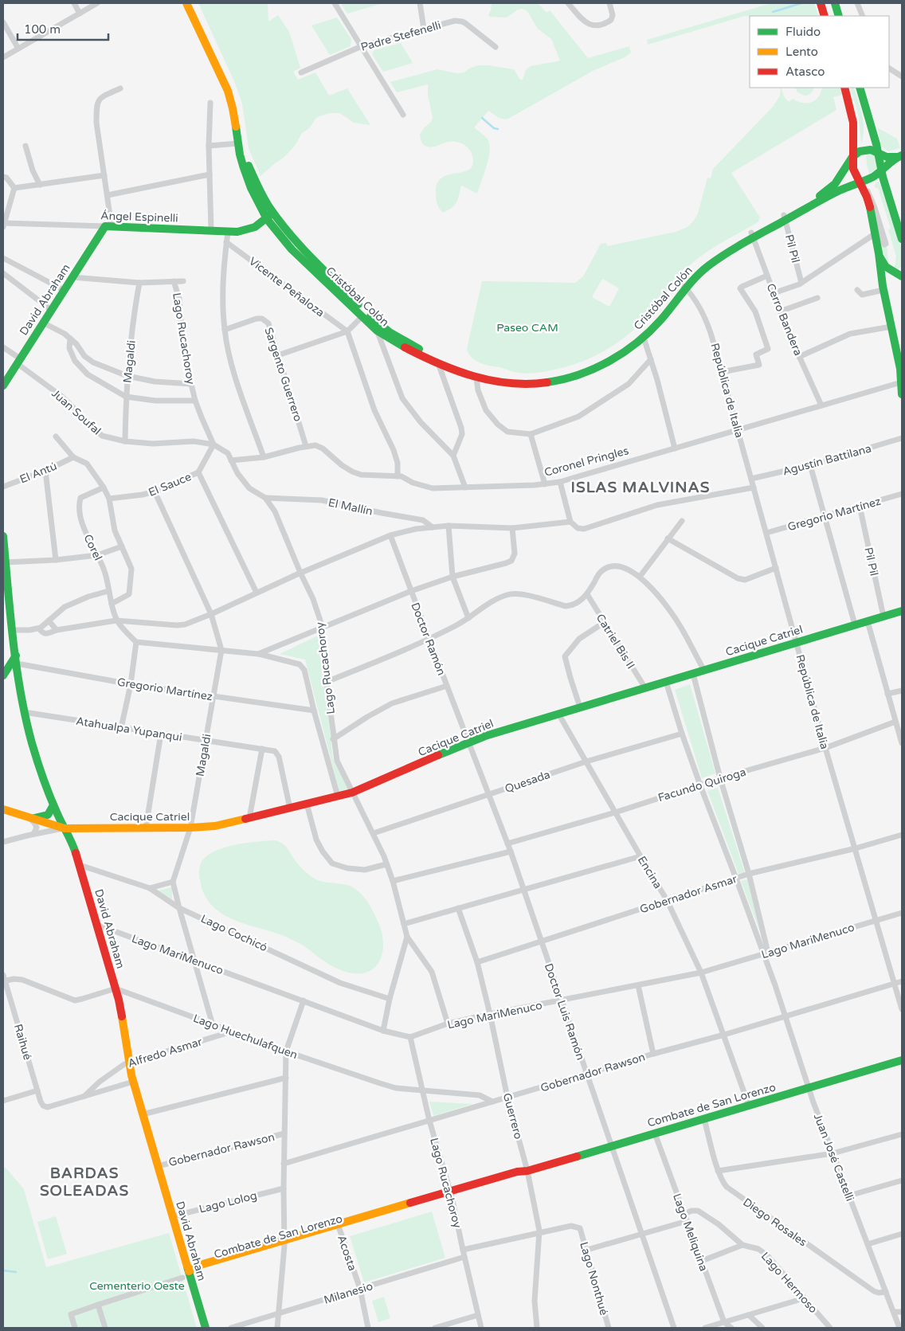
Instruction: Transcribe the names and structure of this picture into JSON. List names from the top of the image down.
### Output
{
  "streets": {
    "main road": [
      "Ángel Espinelli",
      "Cristóbal Colón",
      "David Abraham",
      "Cacique Catriel",
      "Combate de San Lorenzo"
    ],
    "street": [
      "Padre Stefenelli",
      "Pil Pil",
      "Vicente Peñaloza",
      "Cerro Bandera",
      "Lago Rucachoroy",
      "Magaldi",
      "Sargento Guerrero",
      "República de Italia",
      "Juan Soufal",
      "Agustín Battilana",
      "Coronel Pringles",
      "El Antú",
      "El Sauce",
      "El Mallín",
      "Gregorio Martínez",
      "Corel",
      "Doctor Ramón",
      "Catriel Bis II",
      "Atahualpa Yupanqui",
      "Quesada",
      "Facundo Quiroga",
      "Encina",
      "Gobernador Asmar",
      "Lago Cochicó",
      "Lago MariMenuco",
      "Doctor Luis Ramón",
      "Lago Huechulafquen",
      "Raihué",
      "Alfredo Asmar",
      "Gobernador Rawson",
      "Guerrero",
      "Juan José Castelli",
      "Lago Lolog",
      "Diego Rosales",
      "Lago Meliquina",
      "Acosta",
      "Lago Nonthué",
      "Lago Hermoso",
      "Milanesio"
    ]
  },
  "crossings": [
    ["Ángel Espinelli", "Cristóbal Colón"],
    ["Ángel Espinelli", "David Abraham"],
    ["Pil Pil", "Cristóbal Colón"],
    ["Pil Pil", "Gregorio Martínez"],
    ["Pil Pil", "Cacique Catriel"],
    ["Cristóbal Colón", "Cerro Bandera"],
    ["Cristóbal Colón", "República de Italia"],
    ["David Abraham", "Juan Soufal"],
    ["David Abraham", "Gregorio Martínez"],
    ["David Abraham", "Cacique Catriel"],
    ["David Abraham", "Atahualpa Yupanqui"],
    ["David Abraham", "Lago Cochicó"],
    ["David Abraham", "Lago MariMenuco"],
    ["David Abraham", "Lago Huechulafquen"],
    ["David Abraham", "Alfredo Asmar"],
    ["David Abraham", "Gobernador Rawson"],
    ["David Abraham", "Combate de San Lorenzo"],
    ["David Abraham", "Lago Lolog"],
    ["Cerro Bandera", "Coronel Pringles"],
    ["Lago Rucachoroy", "Juan Soufal"],
    ["Lago Rucachoroy", "Coronel Pringles"],
    ["Lago Rucachoroy", "El Sauce"],
    ["Lago Rucachoroy", "El Mallín"],
    ["Lago Rucachoroy", "Cacique Catriel"],
    ["Lago Rucachoroy", "Quesada"],
    ["Lago Rucachoroy", "Lago MariMenuco"],
    ["Lago Rucachoroy", "Lago Huechulafquen"],
    ["Lago Rucachoroy", "Gobernador Rawson"],
    ["Lago Rucachoroy", "Combate de San Lorenzo"],
    ["Lago Rucachoroy", "Milanesio"],
    ["Magaldi", "Juan Soufal"],
    ["Magaldi", "El Sauce"],
    ["Magaldi", "Gregorio Martínez"],
    ["Magaldi", "Cacique Catriel"],
    ["Magaldi", "Atahualpa Yupanqui"],
    ["Sargento Guerrero", "Coronel Pringles"],
    ["República de Italia", "Agustín Battilana"],
    ["República de Italia", "Coronel Pringles"],
    ["República de Italia", "Gregorio Martínez"],
    ["República de Italia", "Cacique Catriel"],
    ["República de Italia", "Facundo Quiroga"],
    ["República de Italia", "Gobernador Asmar"],
    ["República de Italia", "Lago MariMenuco"],
    ["República de Italia", "Gobernador Rawson"],
    ["Juan Soufal", "El Sauce"],
    ["Doctor Ramón", "Cacique Catriel"],
    ["Doctor Ramón", "Doctor Luis Ramón"],
    ["Cacique Catriel", "Catriel Bis II"],
    ["Cacique Catriel", "Atahualpa Yupanqui"],
    ["Cacique Catriel", "Encina"],
    ["Cacique Catriel", "Doctor Luis Ramón"],
    ["Cacique Catriel", "Juan José Castelli"],
    ["Quesada", "Encina"],
    ["Quesada", "Doctor Luis Ramón"],
    ["Quesada", "Juan José Castelli"],
    ["Facundo Quiroga", "Encina"],
    ["Facundo Quiroga", "Doctor Luis Ramón"],
    ["Facundo Quiroga", "Juan José Castelli"],
    ["Encina", "Gobernador Asmar"],
    ["Encina", "Lago MariMenuco"],
    ["Encina", "Gobernador Rawson"],
    ["Encina", "Combate de San Lorenzo"],
    ["Gobernador Asmar", "Doctor Luis Ramón"],
    ["Gobernador Asmar", "Guerrero"],
    ["Gobernador Asmar", "Juan José Castelli"],
    ["Lago MariMenuco", "Doctor Luis Ramón"],
    ["Lago MariMenuco", "Guerrero"],
    ["Lago MariMenuco", "Juan José Castelli"],
    ["Doctor Luis Ramón", "Gobernador Rawson"],
    ["Doctor Luis Ramón", "Combate de San Lorenzo"],
    ["Lago Huechulafquen", "Alfredo Asmar"],
    ["Lago Huechulafquen", "Gobernador Rawson"],
    ["Raihué", "Alfredo Asmar"],
    ["Gobernador Rawson", "Guerrero"],
    ["Gobernador Rawson", "Juan José Castelli"],
    ["Combate de San Lorenzo", "Guerrero"],
    ["Combate de San Lorenzo", "Juan José Castelli"],
    ["Combate de San Lorenzo", "Diego Rosales"],
    ["Combate de San Lorenzo", "Lago Meliquina"],
    ["Combate de San Lorenzo", "Acosta"],
    ["Guerrero", "Lago Nonthué"],
    ["Juan José Castelli", "Diego Rosales"],
    ["Lago Meliquina", "Lago Hermoso"],
    ["Acosta", "Milanesio"]
  ],
  "districts": ["ISLAS MALVINAS", "BARDAS SOLEADAS"],
  "parks": ["Paseo CAM", "Cementerio Oeste"],
  "legend": ["Fluido", "Lento", "Atasco"],
  "scale_bar": "100 m"
}
